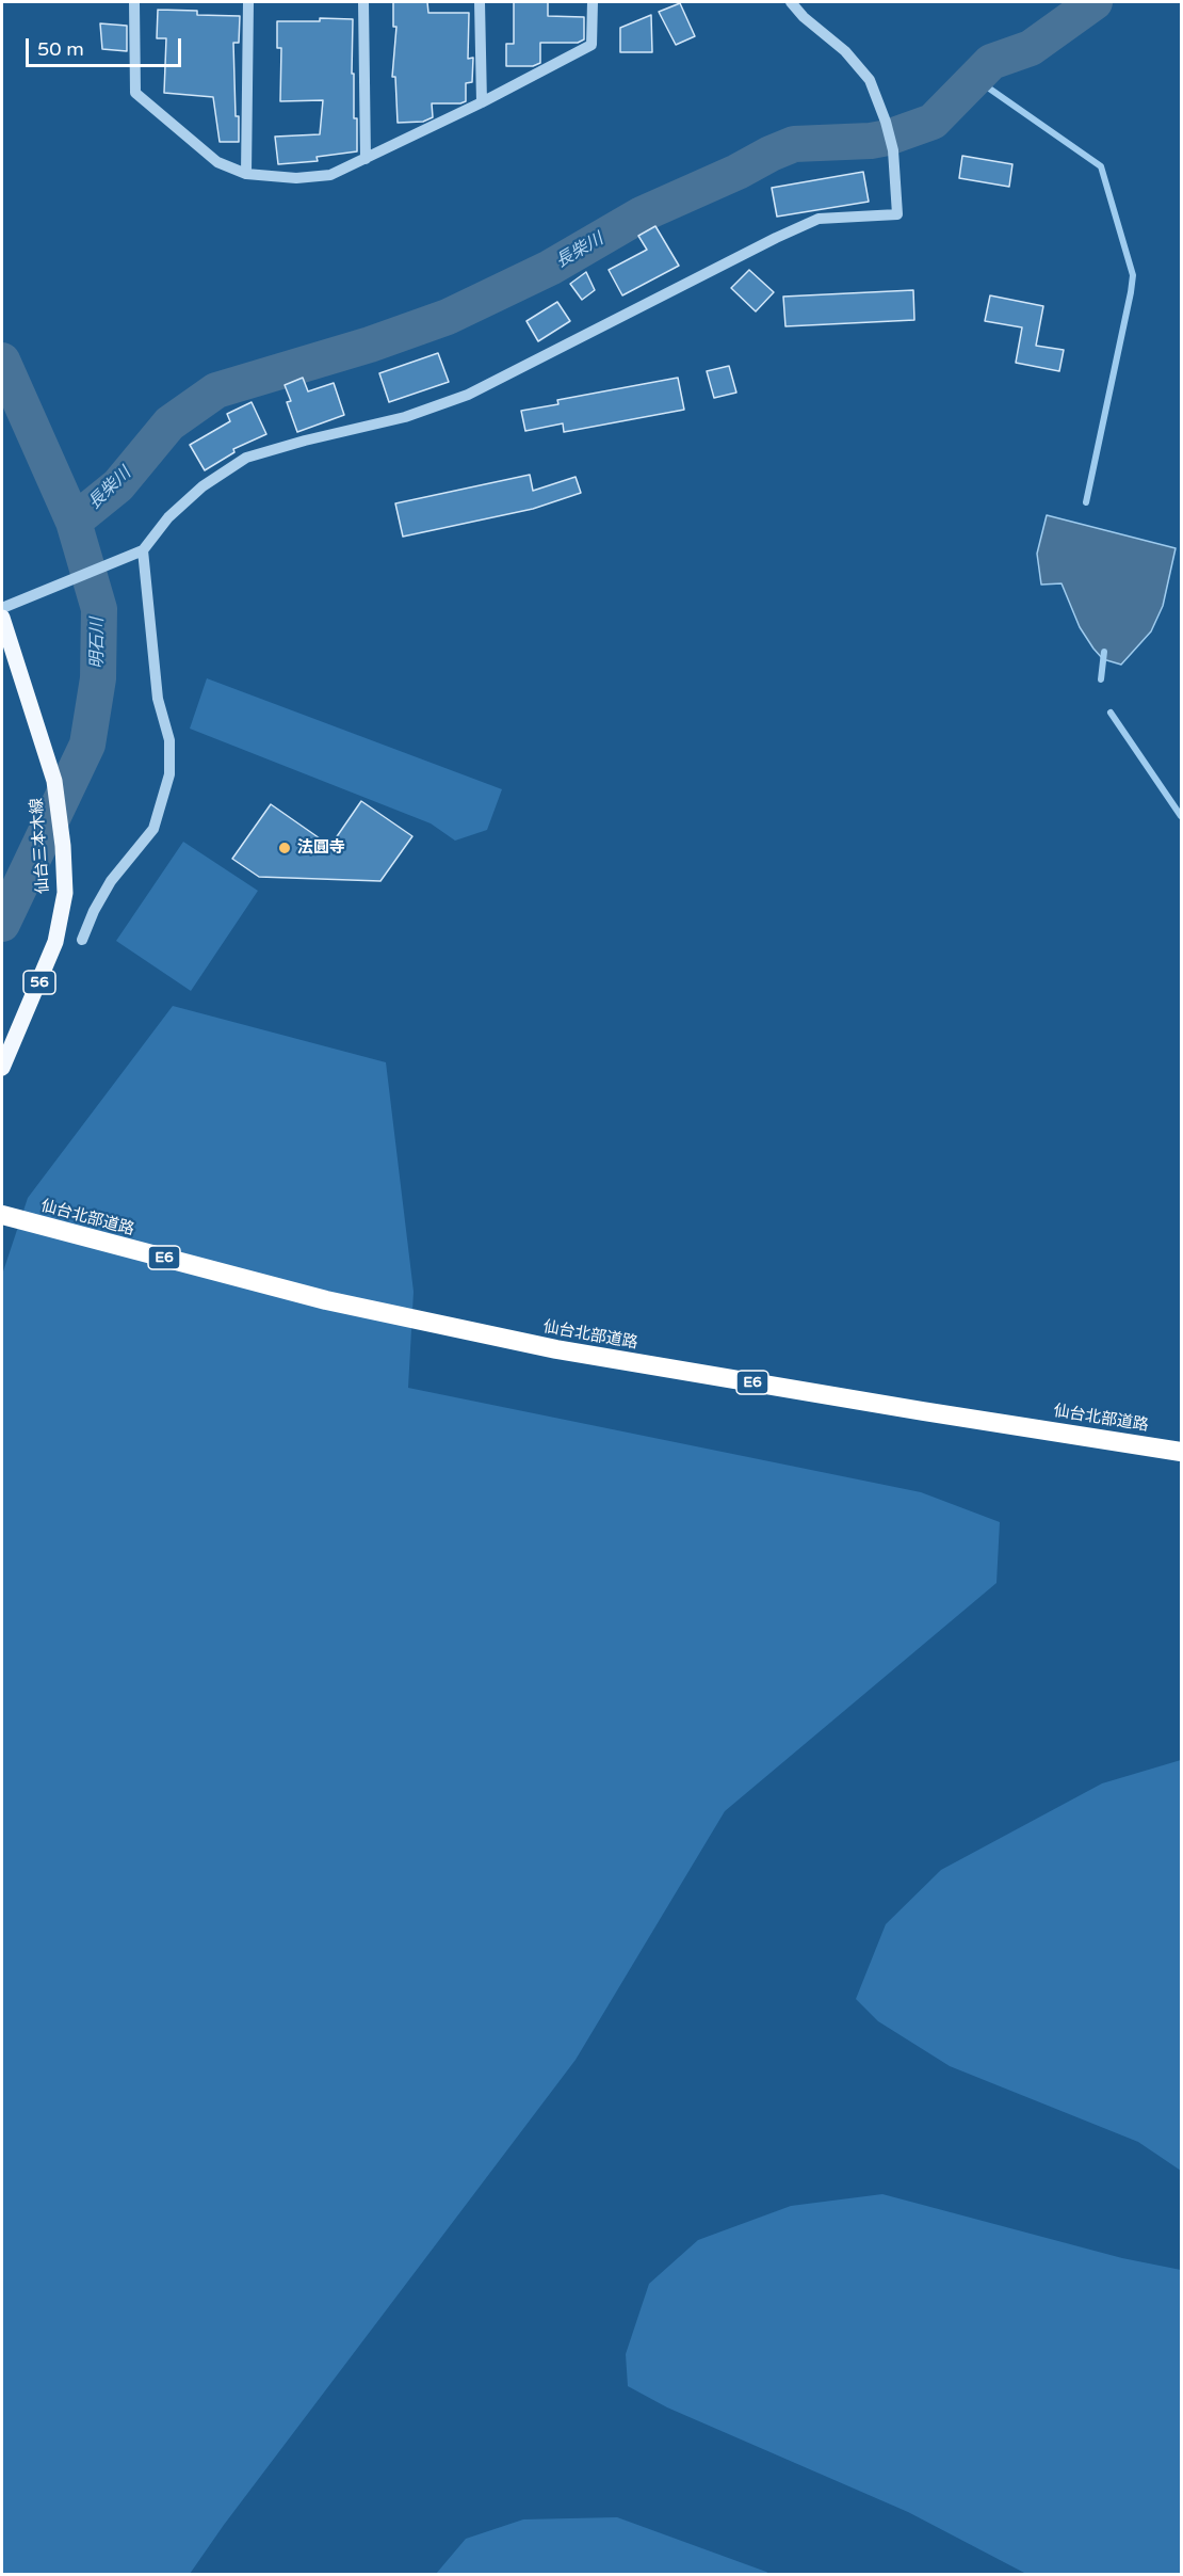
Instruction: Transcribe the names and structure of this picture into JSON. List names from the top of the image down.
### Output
{
  "streets": {
    "highway": ["仙台北部道路", "E6"],
    "main road": ["仙台三本木線", "56"]
  },
  "water": ["長柴川", "明石川"],
  "places": ["法圓寺"],
  "scale_bar": "50 m"
}
